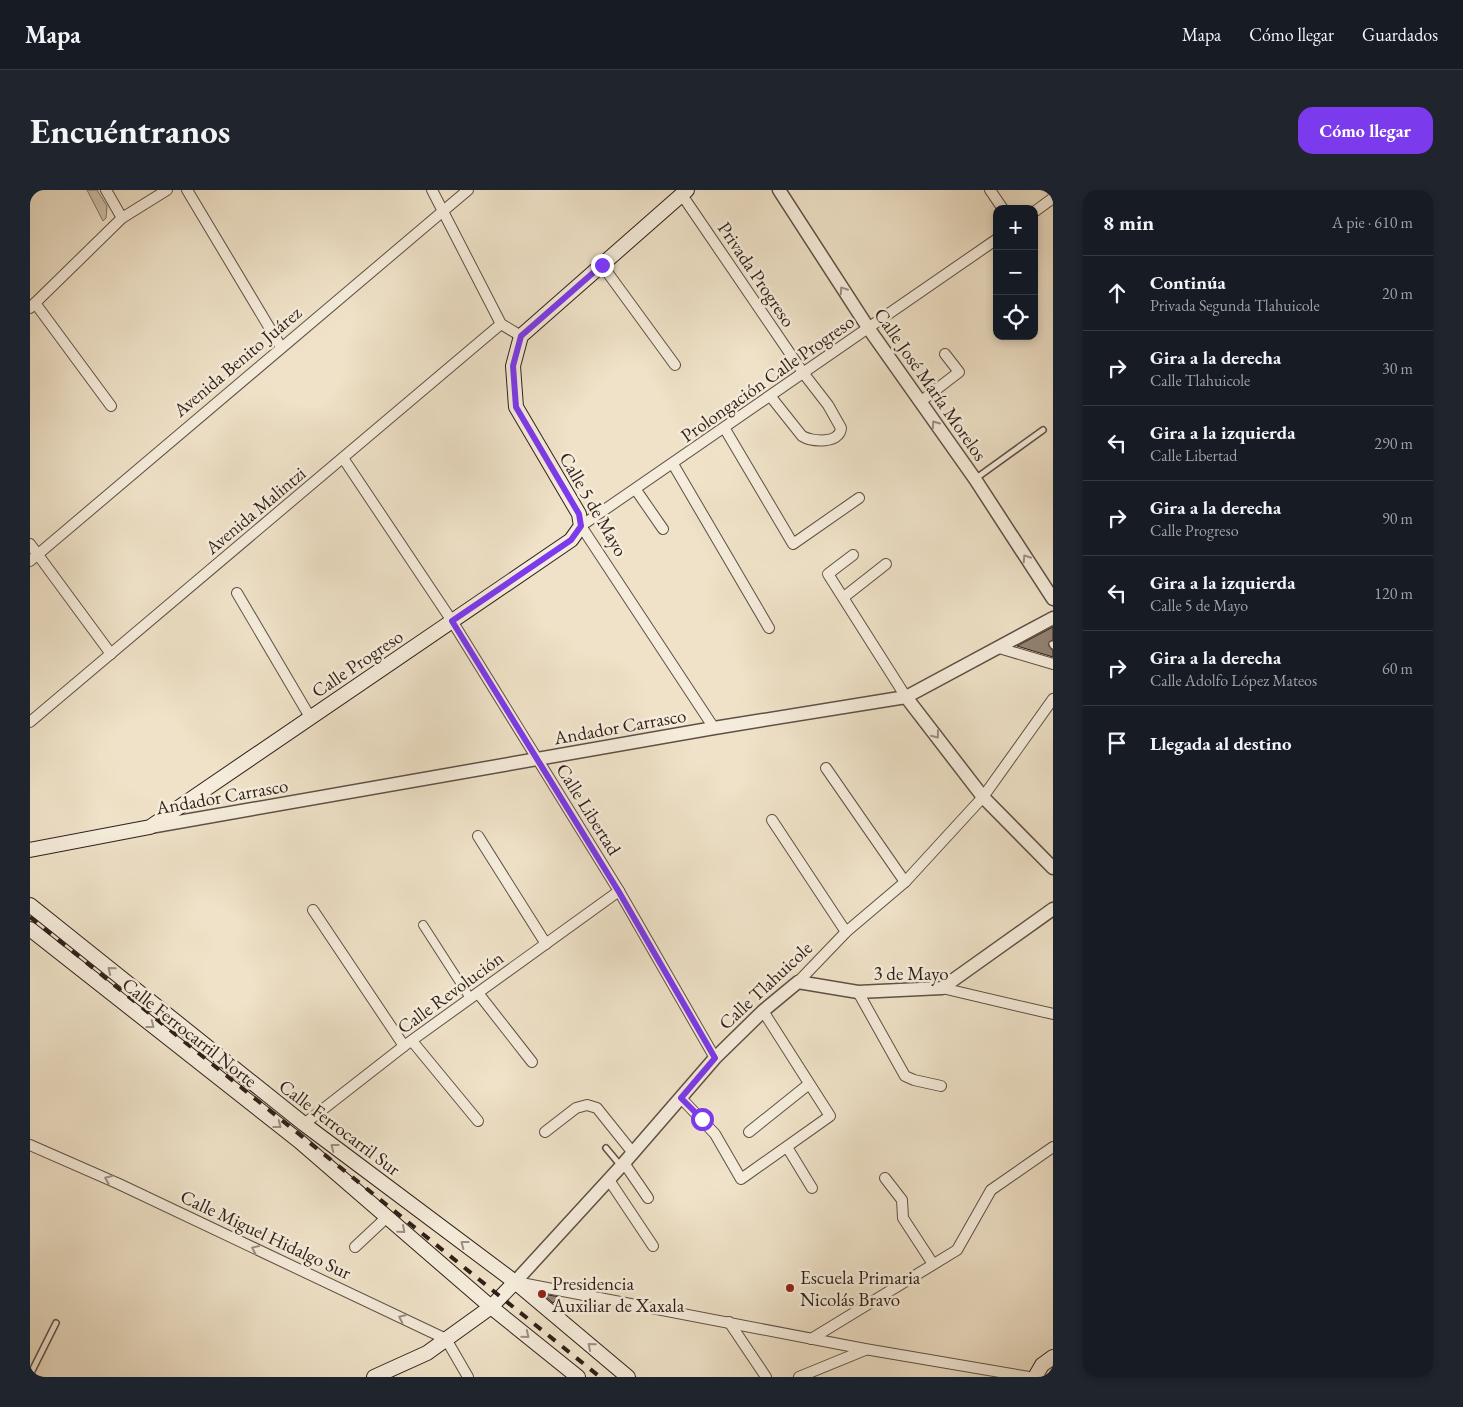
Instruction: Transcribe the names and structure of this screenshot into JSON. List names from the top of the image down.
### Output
{
  "streets": {
    "main road": [
      "Calle 5 de Mayo",
      "Calle Progreso",
      "Andador Carrasco",
      "Calle Tlahuicole",
      "Calle Ferrocarril Norte",
      "Calle Ferrocarril Sur"
    ],
    "street": [
      "Privada Progreso",
      "Avenida Benito Juárez",
      "Prolongación Calle Progreso",
      "Calle José María Morelos",
      "Avenida Malintzi",
      "Calle Libertad",
      "3 de Mayo",
      "Calle Revolución",
      "Calle Miguel Hidalgo Sur"
    ]
  },
  "crossings": [
    ["Privada Progreso", "Prolongación Calle Progreso"],
    ["Prolongación Calle Progreso", "Calle José María Morelos"],
    ["Prolongación Calle Progreso", "Calle 5 de Mayo"],
    ["Prolongación Calle Progreso", "Calle Progreso"],
    ["Calle 5 de Mayo", "Calle Progreso"],
    ["Calle 5 de Mayo", "Andador Carrasco"],
    ["Avenida Malintzi", "Calle Libertad"],
    ["Calle Progreso", "Andador Carrasco"],
    ["Calle Progreso", "Calle Libertad"],
    ["Andador Carrasco", "Calle Libertad"],
    ["Calle Libertad", "Calle Tlahuicole"],
    ["Calle Libertad", "Calle Revolución"],
    ["3 de Mayo", "Calle Tlahuicole"],
    ["Calle Tlahuicole", "Calle Ferrocarril Norte"],
    ["Calle Tlahuicole", "Calle Ferrocarril Sur"],
    ["Calle Tlahuicole", "Calle Miguel Hidalgo Sur"],
    ["Calle Revolución", "Calle Ferrocarril Sur"]
  ],
  "one_way": [
    "Calle José María Morelos",
    "Calle Ferrocarril Norte",
    "Calle Ferrocarril Sur",
    "Calle Miguel Hidalgo Sur"
  ],
  "places": ["Escuela Primaria Nicolás Bravo", "Presidencia Auxiliar de Xaxala"],
  "page": {
    "header": "Mapa",
    "nav": ["Mapa", "Cómo llegar", "Guardados"],
    "buttons": "Cómo llegar",
    "title": "Encuéntranos",
    "heading": ["8 min", "A pie · 610 m"],
    "map_buttons": ["+", "−"],
    "list": [
      ["Continúa", "Privada Segunda Tlahuicole", "20 m"],
      ["Gira a la derecha", "Calle Tlahuicole", "30 m"],
      ["Gira a la izquierda", "Calle Libertad", "290 m"],
      ["Gira a la derecha", "Calle Progreso", "90 m"],
      ["Gira a la izquierda", "Calle 5 de Mayo", "120 m"],
      ["Gira a la derecha", "Calle Adolfo López Mateos", "60 m"],
      "Llegada al destino"
    ]
  }
}
